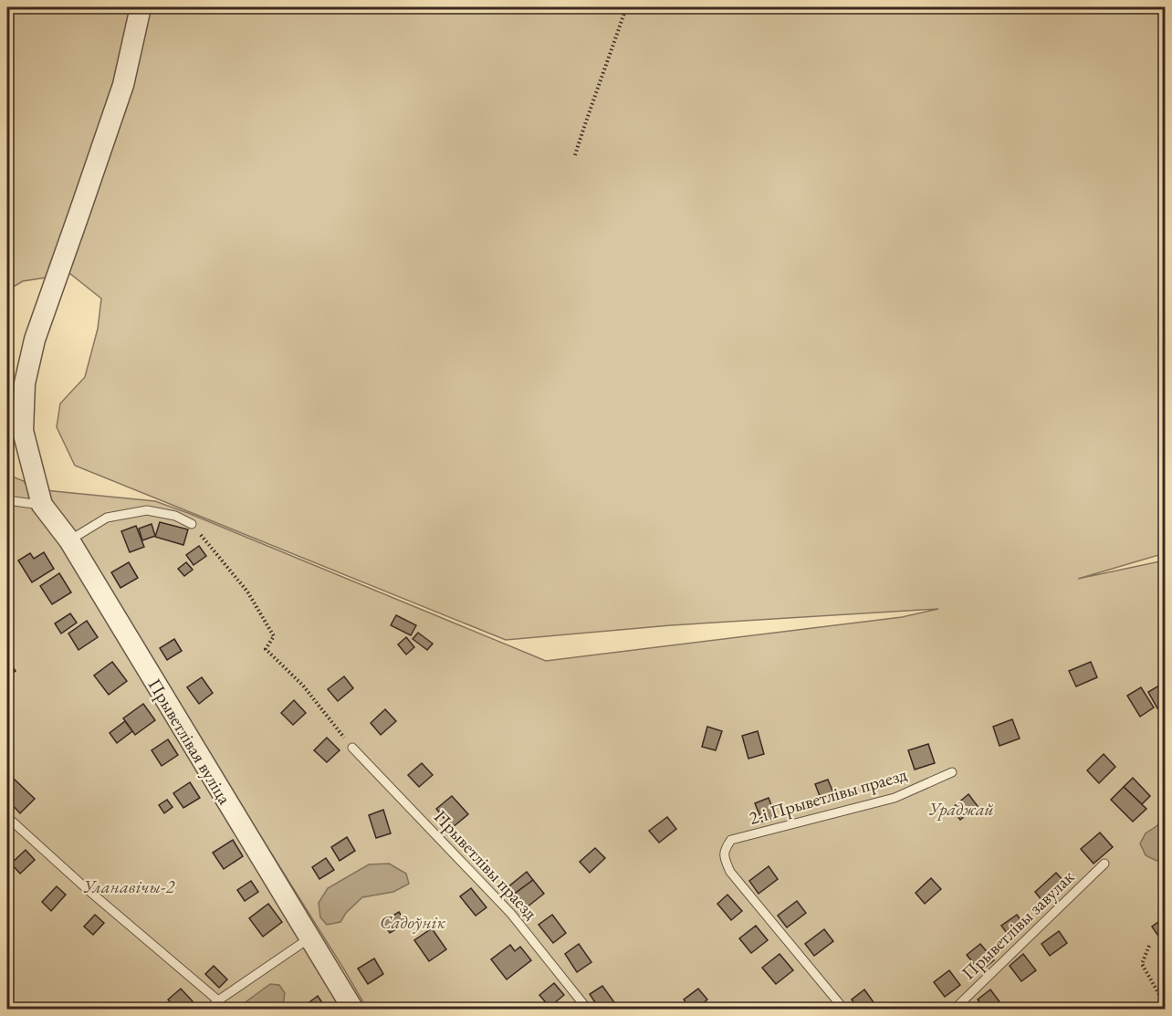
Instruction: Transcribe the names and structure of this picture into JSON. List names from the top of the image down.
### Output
{
  "streets": {
    "street": ["Прыветлівая вуліца"],
    "lane": ["2-і Прыветлівы праезд", "Прыветлівы праезд", "Прыветлівы завулак"]
  },
  "parks": ["Ураджай", "Уланавічы-2", "Садоўнік"]
}
